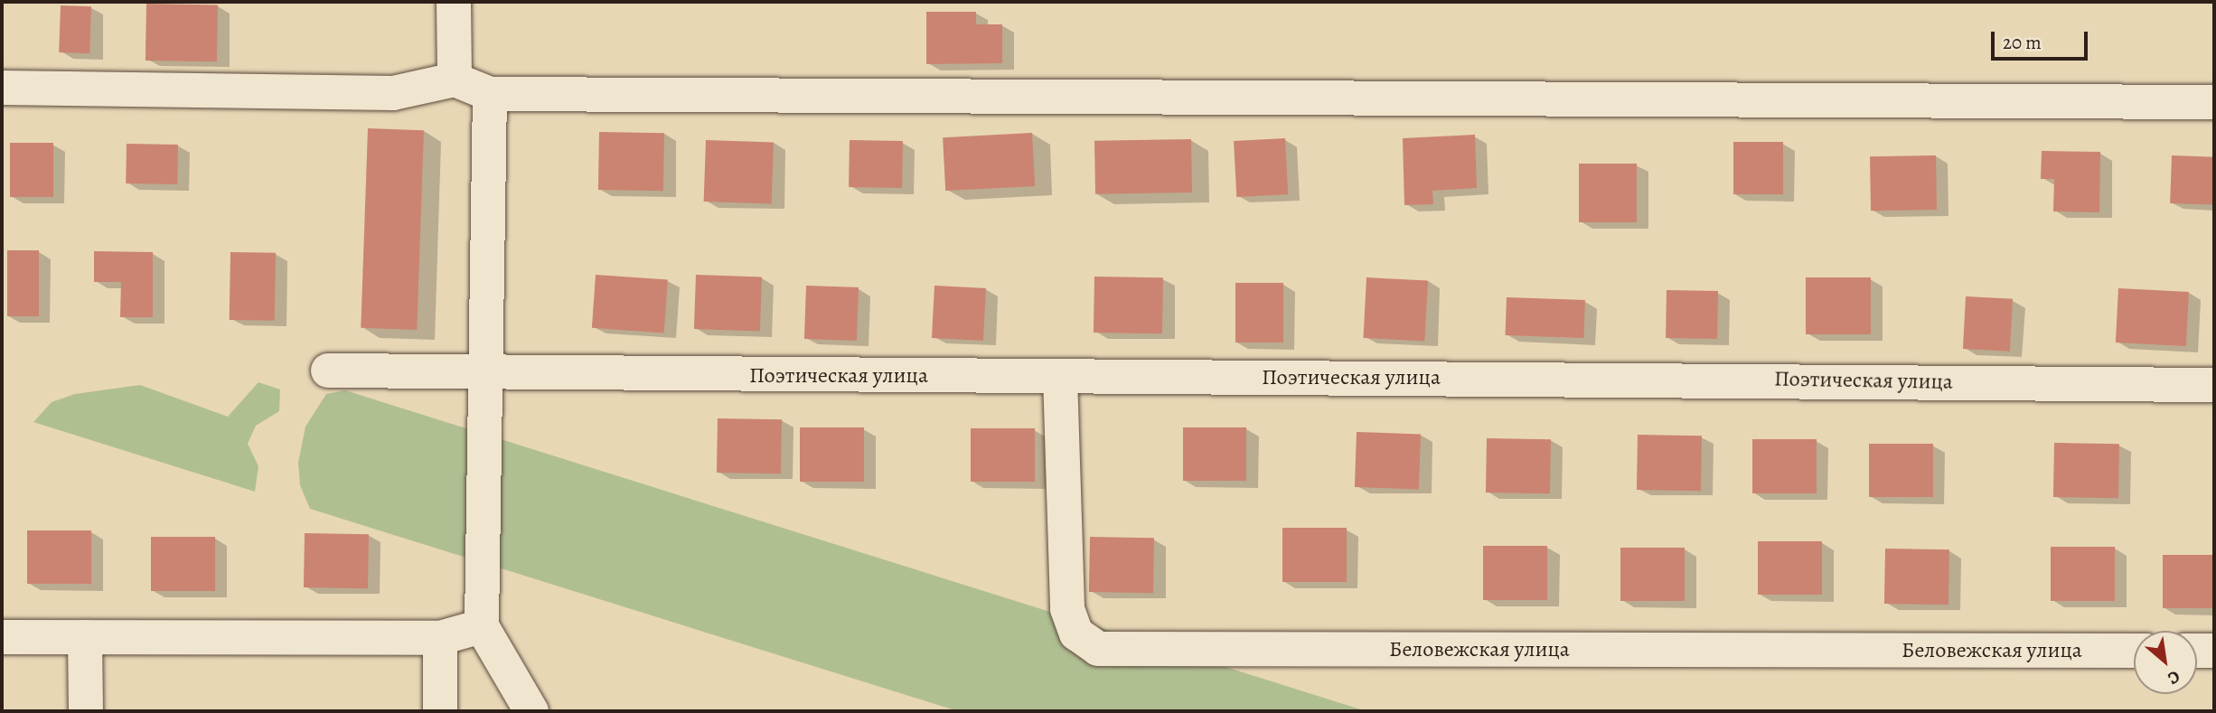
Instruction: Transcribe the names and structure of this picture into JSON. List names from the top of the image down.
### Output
{
  "streets": {
    "street": ["Поэтическая улица", "Беловежская улица"]
  },
  "crossings": [
    ["Поэтическая улица", "Беловежская улица"]
  ],
  "scale_bar": "20 m",
  "north": "bottom right"
}
